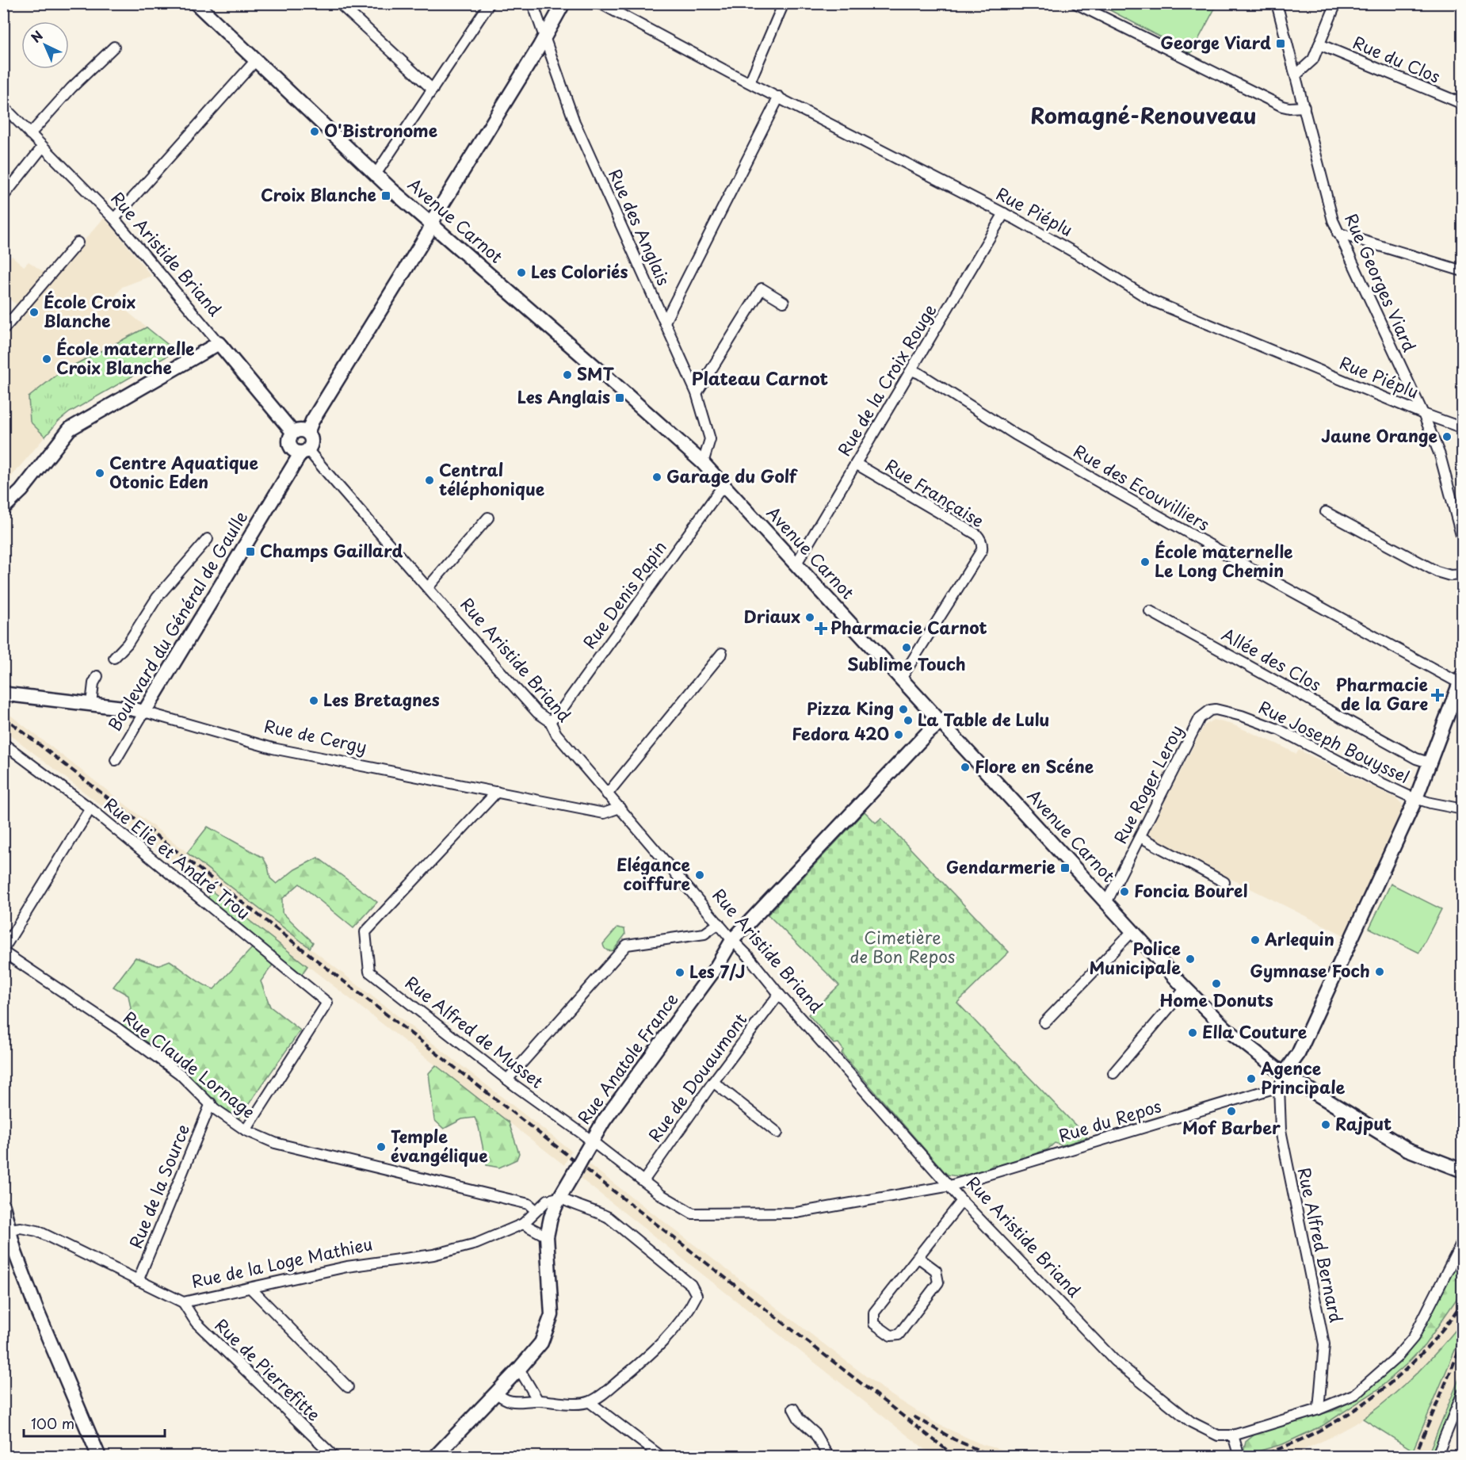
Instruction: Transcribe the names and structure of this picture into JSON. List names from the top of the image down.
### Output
{
  "streets": {
    "street": [
      "Rue du Clos",
      "Rue Piéplu",
      "Avenue Carnot",
      "Rue des Anglais",
      "Rue Aristide Briand",
      "Rue Georges Viard",
      "Rue de la Croix Rouge",
      "Rue des Ecouvilliers",
      "Rue Française",
      "Rue Denis Papin",
      "Boulevard du Général de Gaulle",
      "Allée des Clos",
      "Rue de Cergy",
      "Rue Joseph Bouyssel",
      "Rue Roger Leroy",
      "Rue Elie et André Trou",
      "Rue Alfred de Musset",
      "Rue Anatole France",
      "Rue Claude Lornage",
      "Rue de Douaumont",
      "Rue du Repos",
      "Rue de la Source",
      "Rue Alfred Bernard",
      "Rue de la Loge Mathieu",
      "Rue de Pierrefitte"
    ]
  },
  "crossings": [
    ["Rue Piéplu", "Rue Georges Viard"],
    ["Rue Piéplu", "Rue de la Croix Rouge"],
    ["Avenue Carnot", "Rue des Anglais"],
    ["Avenue Carnot", "Rue de la Croix Rouge"],
    ["Avenue Carnot", "Rue Française"],
    ["Avenue Carnot", "Rue Denis Papin"],
    ["Avenue Carnot", "Rue Roger Leroy"],
    ["Avenue Carnot", "Rue Anatole France"],
    ["Rue Aristide Briand", "Rue Denis Papin"],
    ["Rue Aristide Briand", "Boulevard du Général de Gaulle"],
    ["Rue Aristide Briand", "Rue de Cergy"],
    ["Rue Aristide Briand", "Rue Anatole France"],
    ["Rue Aristide Briand", "Rue de Douaumont"],
    ["Rue Aristide Briand", "Rue du Repos"],
    ["Rue de la Croix Rouge", "Rue des Ecouvilliers"],
    ["Rue de la Croix Rouge", "Rue Française"],
    ["Boulevard du Général de Gaulle", "Rue de Cergy"],
    ["Rue de Cergy", "Rue Alfred de Musset"],
    ["Rue Joseph Bouyssel", "Rue Roger Leroy"],
    ["Rue Elie et André Trou", "Rue Claude Lornage"],
    ["Rue Alfred de Musset", "Rue Anatole France"],
    ["Rue Anatole France", "Rue de la Loge Mathieu"],
    ["Rue Claude Lornage", "Rue de la Source"],
    ["Rue Claude Lornage", "Rue de la Loge Mathieu"],
    ["Rue du Repos", "Rue Alfred Bernard"],
    ["Rue de la Source", "Rue de la Loge Mathieu"],
    ["Rue de la Loge Mathieu", "Rue de Pierrefitte"]
  ],
  "districts": ["Romagné-Renouveau", "Plateau Carnot"],
  "parks": ["Cimetière de Bon Repos"],
  "places": {
    "transit": [
      "George Viard",
      "Croix Blanche",
      "Les Anglais",
      "Champs Gaillard",
      "Gendarmerie"
    ],
    "other": [
      "O'Bistronome",
      "Les Coloriés",
      "École Croix Blanche",
      "École maternelle Croix Blanche",
      "SMT",
      "Jaune Orange",
      "Centre Aquatique Otonic Eden",
      "Garage du Golf",
      "Central téléphonique",
      "École maternelle Le Long Chemin",
      "Driaux",
      "Sublime Touch",
      "Les Bretagnes",
      "Pizza King",
      "La Table de Lulu",
      "Fedora 420",
      "Flore en Scéne",
      "Elégance coiffure",
      "Foncia Bourel",
      "Arlequin",
      "Police Municipale",
      "Gymnase Foch",
      "Les 7/J",
      "Home Donuts",
      "Ella Couture",
      "Agence Principale",
      "Mof Barber",
      "Rajput",
      "Temple évangélique"
    ],
    "health": ["Pharmacie Carnot", "Pharmacie de la Gare"]
  },
  "scale_bar": "100 m",
  "north": "top left"
}
